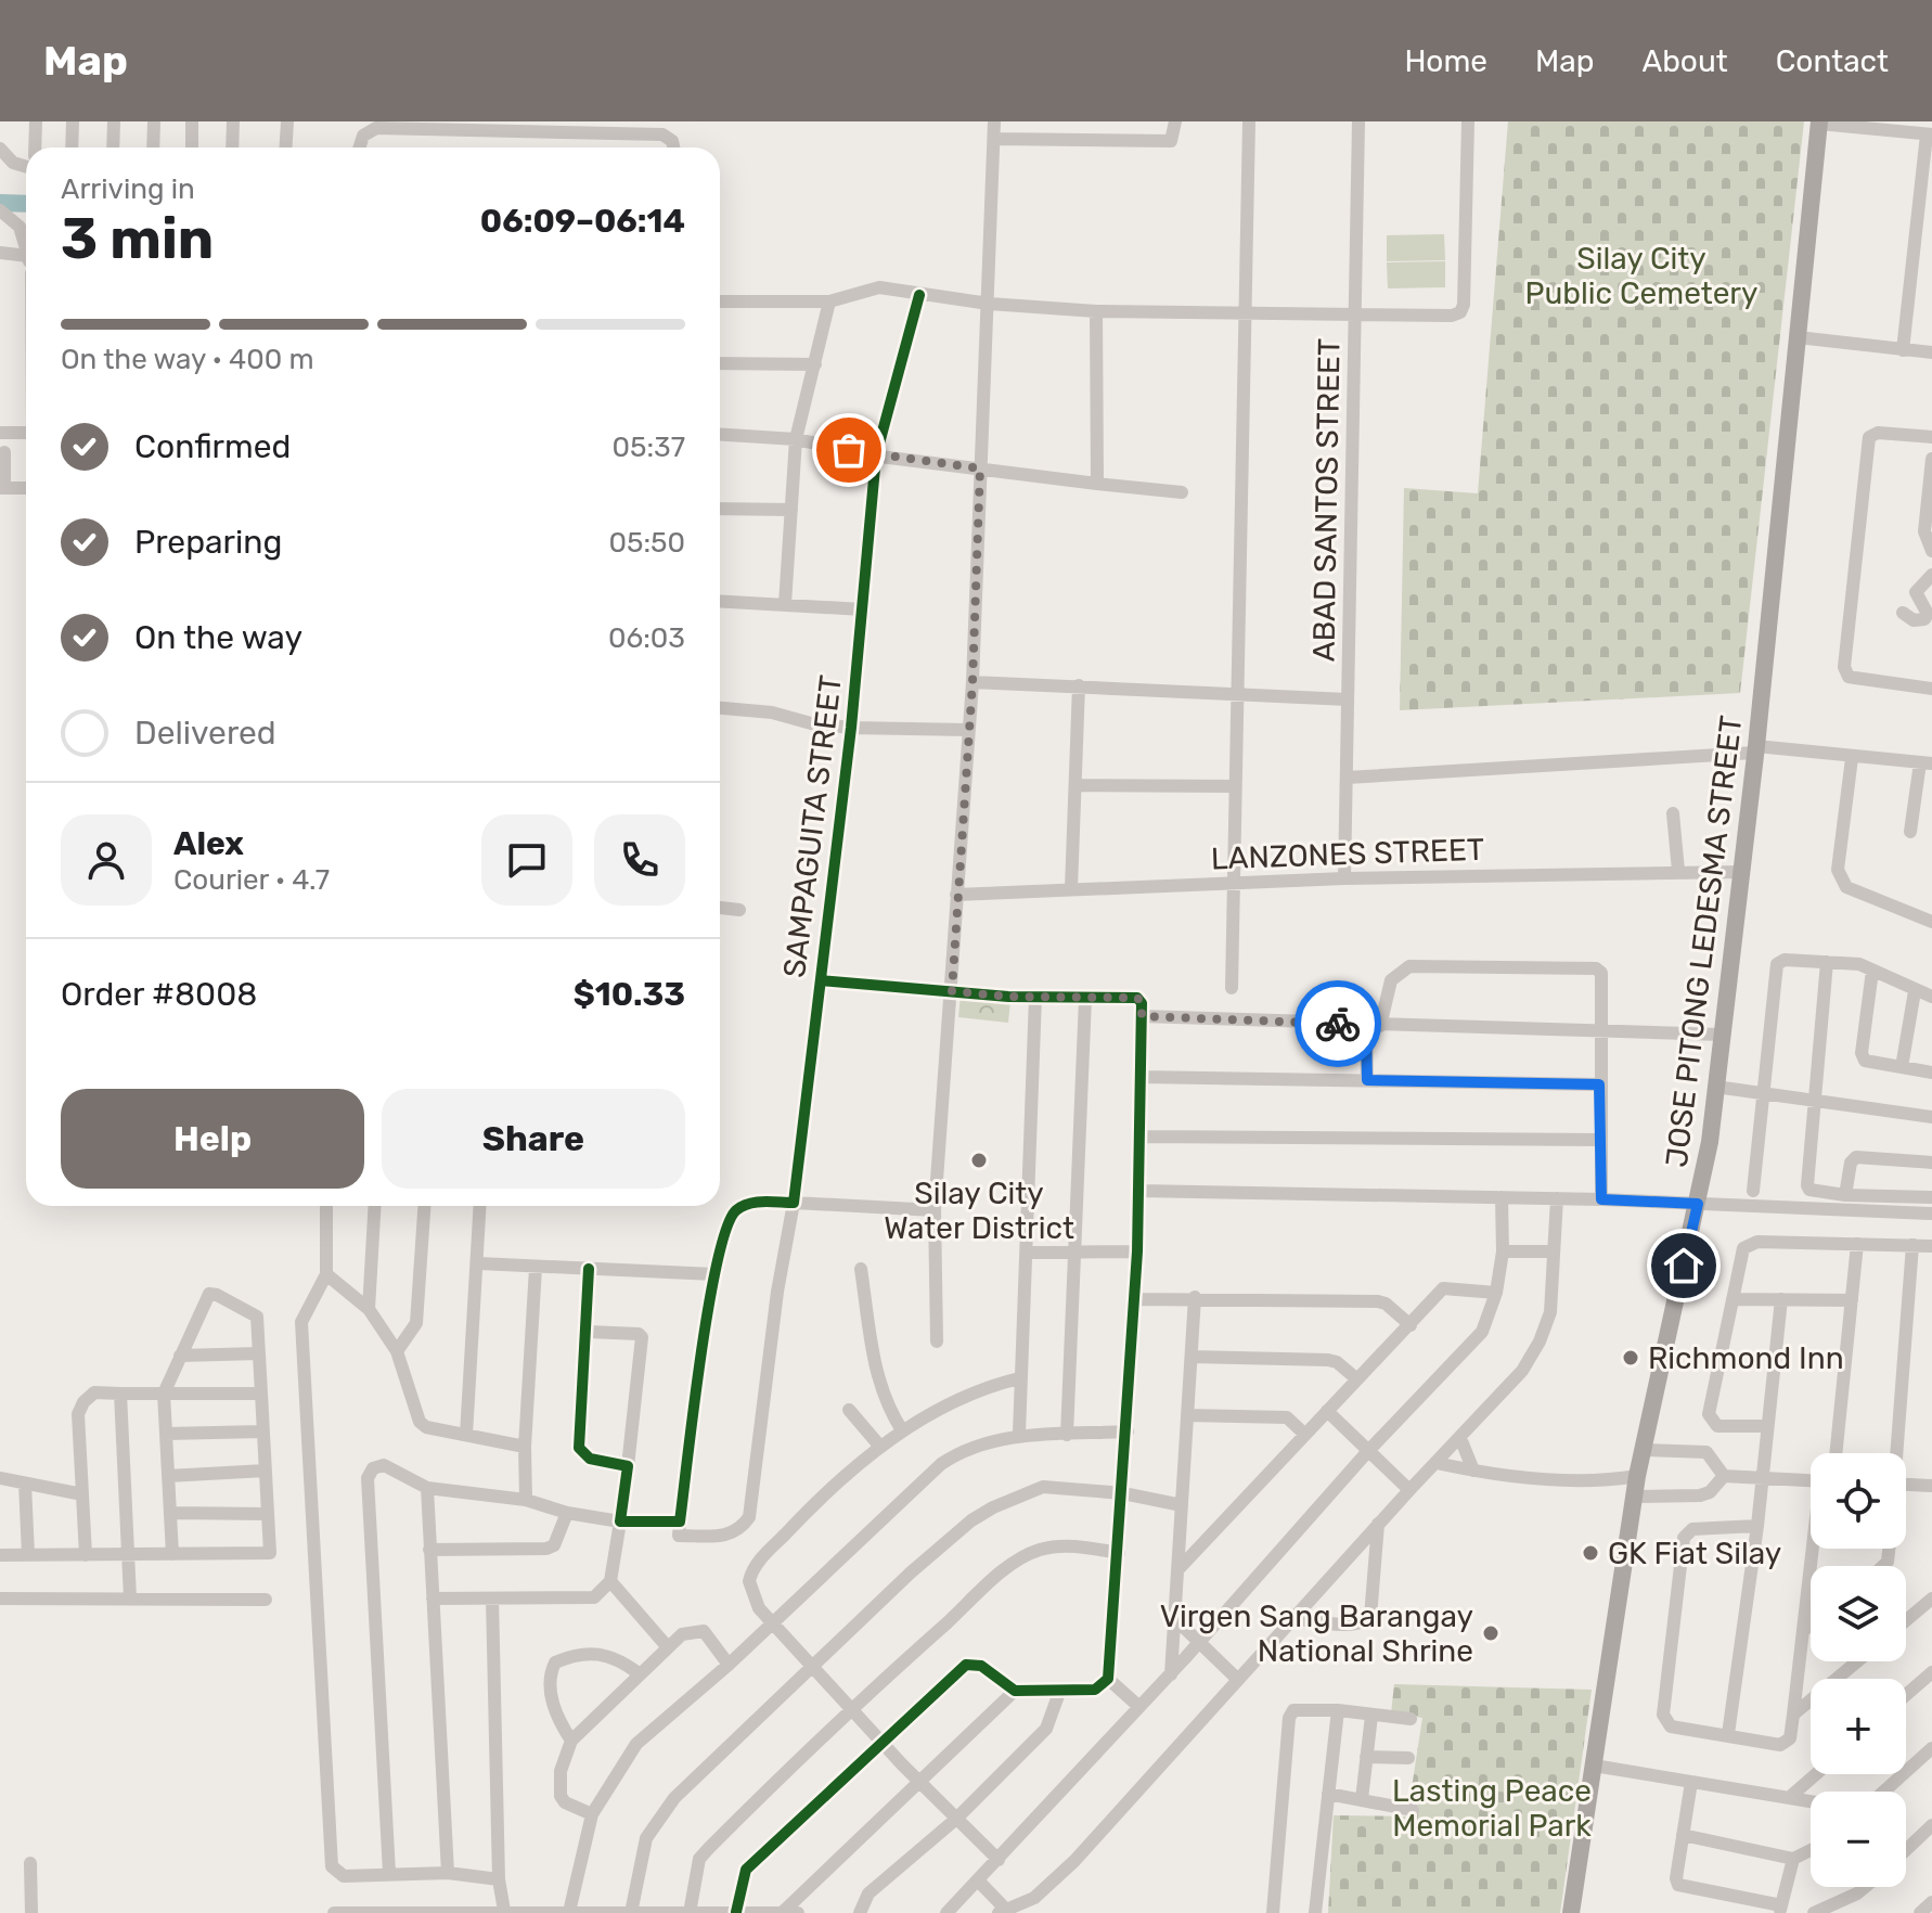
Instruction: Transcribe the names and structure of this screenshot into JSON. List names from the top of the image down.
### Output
{
  "streets": {
    "main road": ["JOSE PITONG LEDESMA STREET"],
    "street": ["ABAD SANTOS STREET", "SAMPAGUITA STREET", "LANZONES STREET"]
  },
  "crossings": [
    ["ABAD SANTOS STREET", "LANZONES STREET"],
    ["LANZONES STREET", "JOSE PITONG LEDESMA STREET"]
  ],
  "parks": ["Silay City Public Cemetery", "Lasting Peace Memorial Park"],
  "places": [
    "Silay City Water District",
    "Richmond Inn",
    "GK Fiat Silay",
    "Virgen Sang Barangay National Shrine"
  ],
  "page": {
    "header": "Map",
    "nav": [
      "Home",
      "Map",
      "About",
      "Contact"
    ],
    "heading": ["3 min", "Arriving in", "06:09–06:14"],
    "panel": [
      "Alex",
      "Courier · 4.7",
      "Order #8008",
      "$10.33"
    ],
    "bar": "On the way · 400 m",
    "list": [
      ["Confirmed", "05:37"],
      ["Preparing", "05:50"],
      ["On the way", "06:03"],
      "Delivered"
    ],
    "buttons": ["Help", "Share"],
    "map_buttons": ["+", "−"]
  }
}
